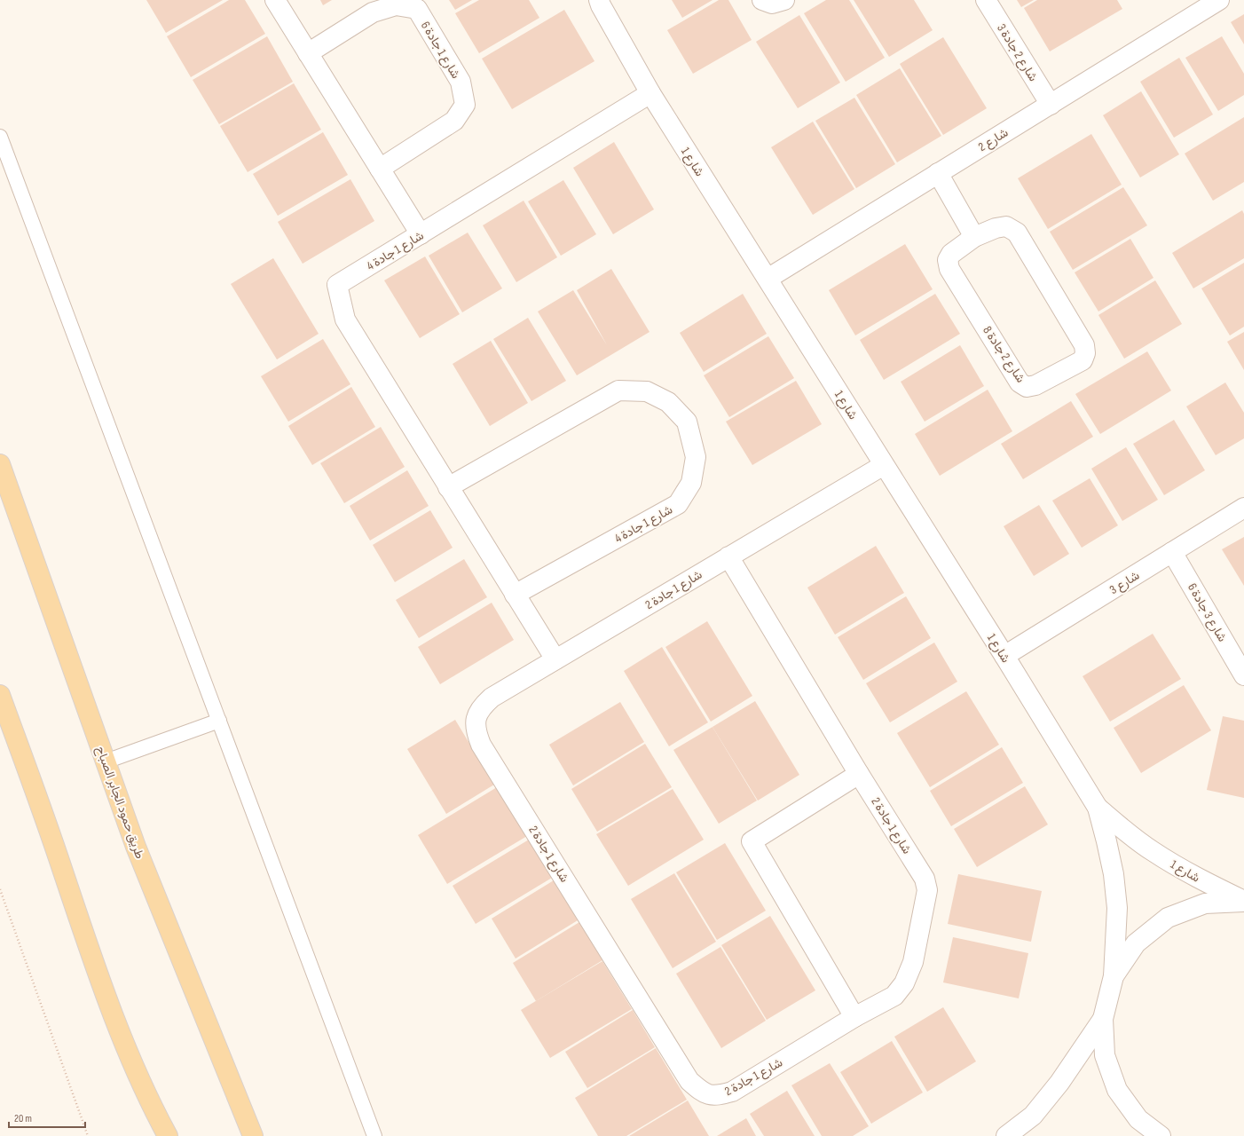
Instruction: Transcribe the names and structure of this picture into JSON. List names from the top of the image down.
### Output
{
  "streets": {
    "main road": ["طريق حمود الجابر الصباح"],
    "street": [
      "شارع 1 جادة 6",
      "شارع 2 جادة 3",
      "شارع 2",
      "شارع 1",
      "شارع 1 جادة 4",
      "شارع 2 جادة 8",
      "شارع 3",
      "شارع 1 جادة 2",
      "شارع 3 جادة 6"
    ]
  },
  "crossings": [
    ["شارع 2 جادة 3", "شارع 2"],
    ["شارع 2", "شارع 1"],
    ["شارع 1", "شارع 1 جادة 4"],
    ["شارع 1", "شارع 3"],
    ["شارع 1", "شارع 1 جادة 2"],
    ["شارع 1 جادة 4", "شارع 1 جادة 2"],
    ["شارع 3", "شارع 3 جادة 6"]
  ],
  "scale_bar": "20 m"
}
